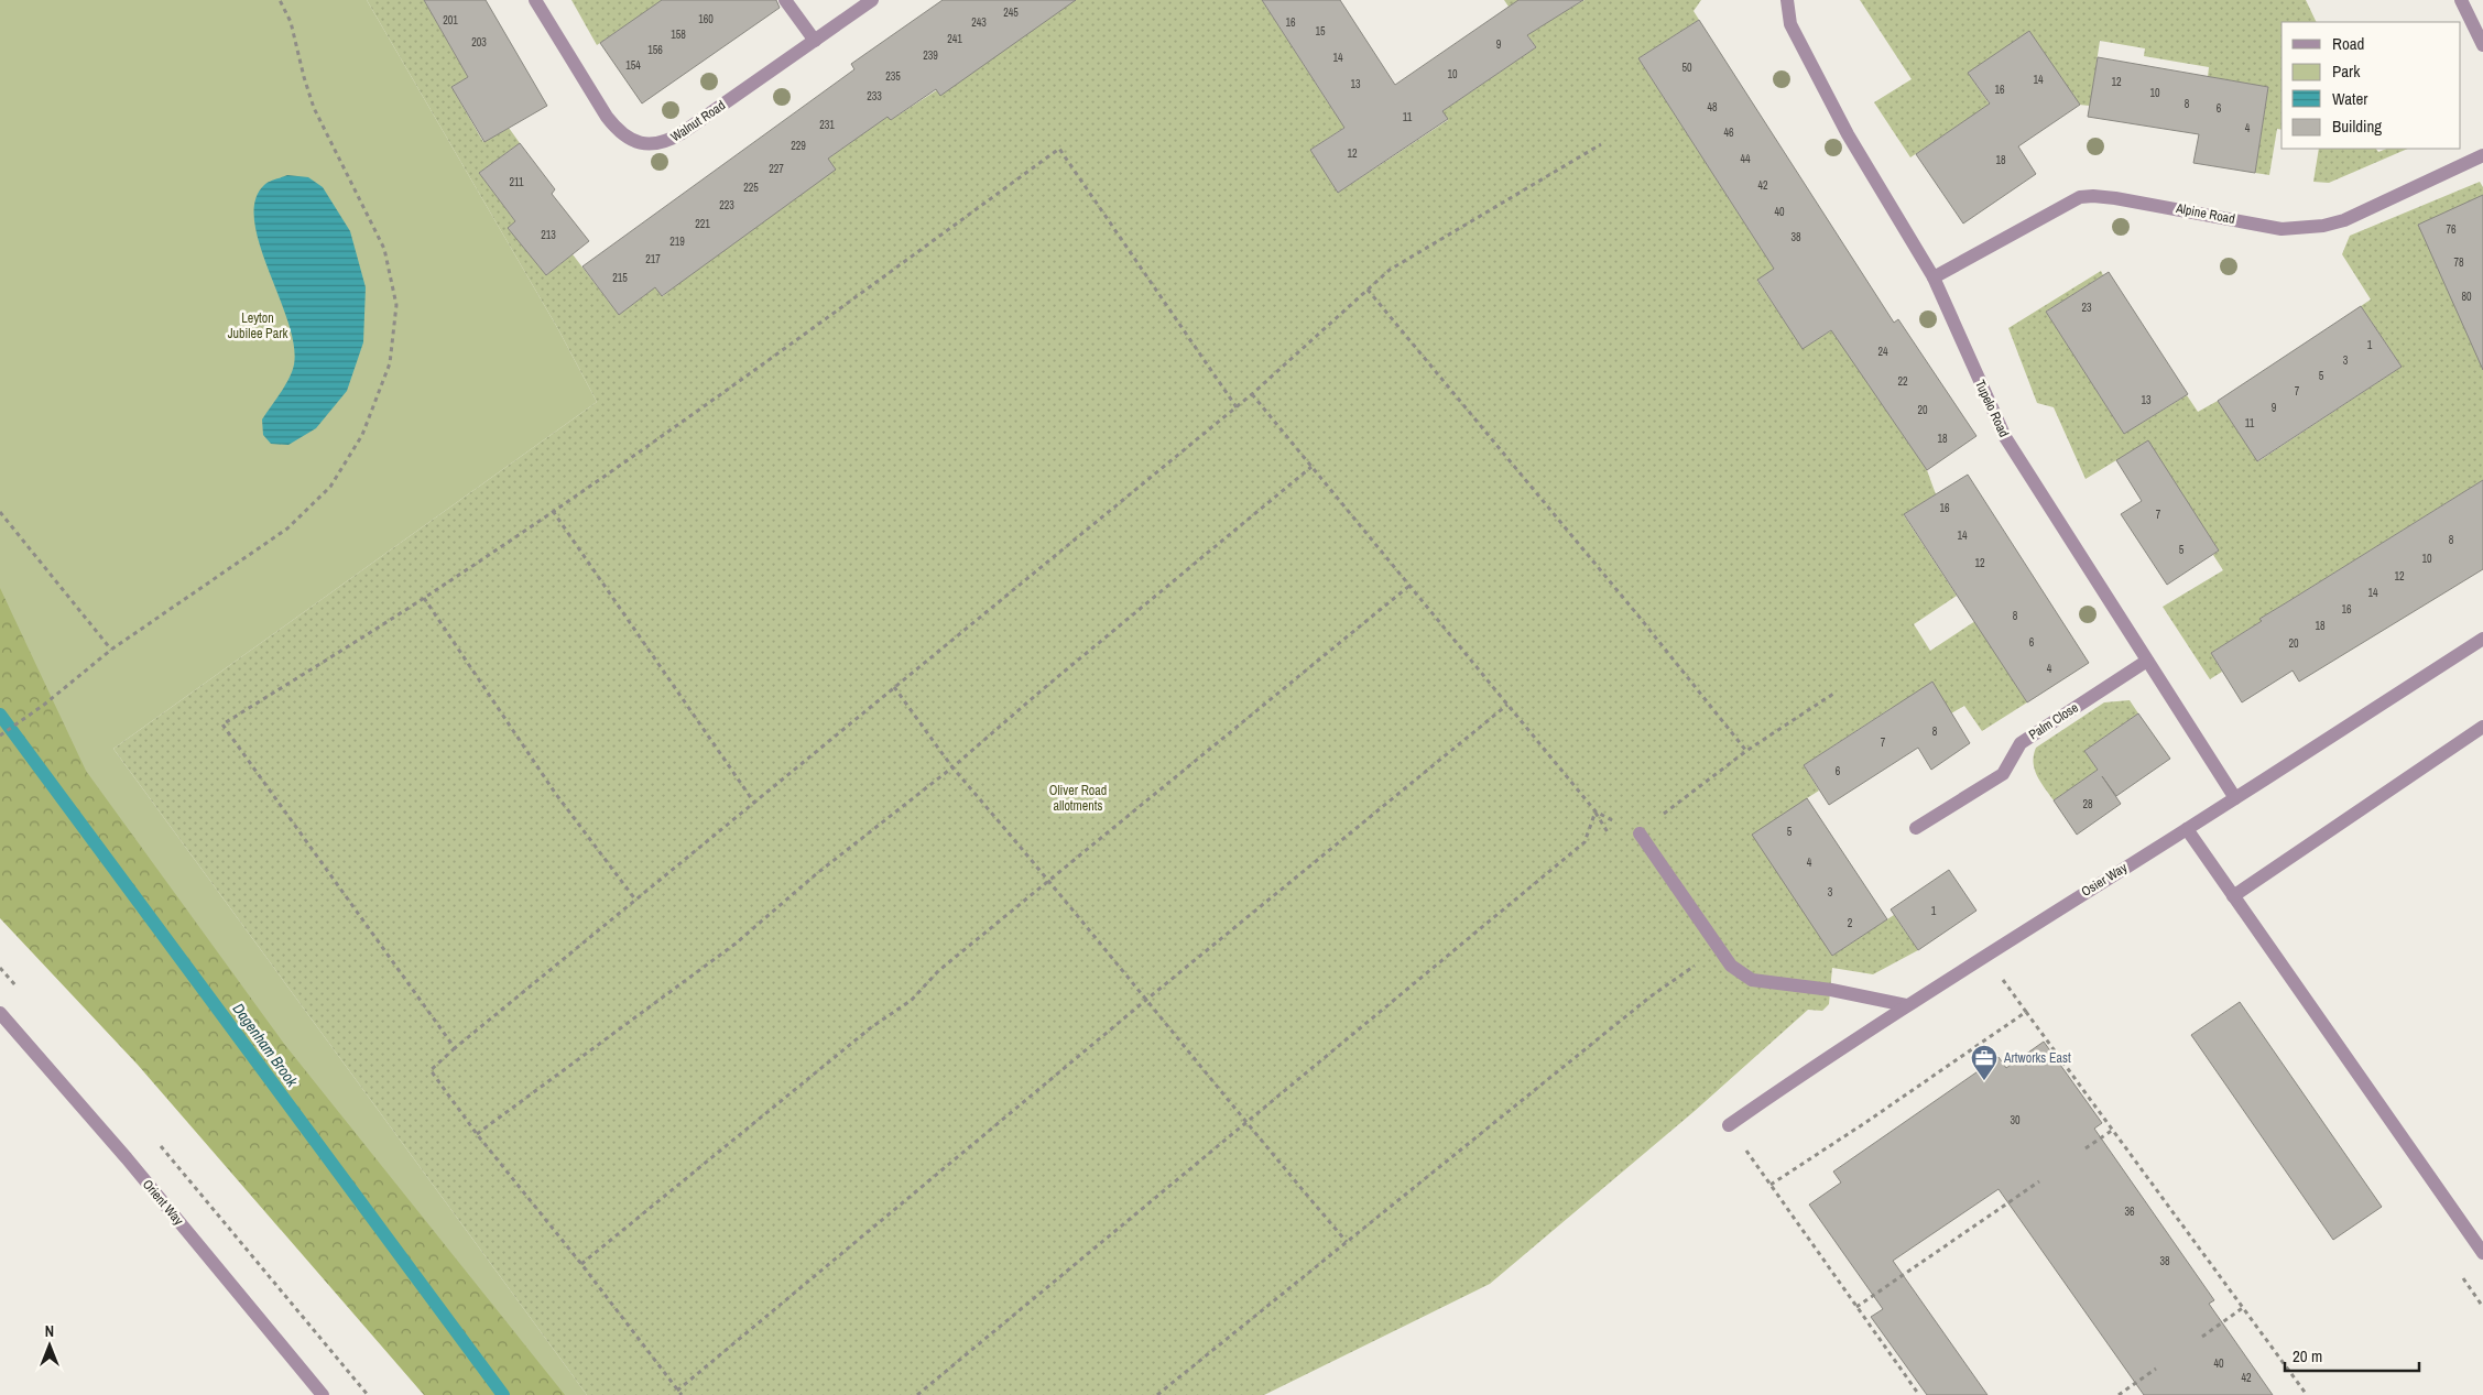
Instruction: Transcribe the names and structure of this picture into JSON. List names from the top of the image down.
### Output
{
  "streets": {
    "street": [
      "Walnut Road",
      "Alpine Road",
      "Tupelo Road",
      "Palm Close",
      "Osier Way",
      "Orient Way"
    ]
  },
  "crossings": [
    ["Alpine Road", "Tupelo Road"],
    ["Tupelo Road", "Palm Close"],
    ["Tupelo Road", "Osier Way"]
  ],
  "water": ["Dagenham Brook"],
  "parks": ["Leyton Jubilee Park", "Oliver Road allotments"],
  "places": {
    "office": ["Artworks East"]
  },
  "house_numbers": [
    "245",
    "160",
    "201",
    "243",
    "16",
    "15",
    "158",
    "241",
    "203",
    "9",
    "156",
    "239",
    "14",
    "154",
    "50",
    "10",
    "235",
    "14",
    "12",
    "13",
    "16",
    "10",
    "233",
    "8",
    "48",
    "6",
    "11",
    "231",
    "4",
    "46",
    "229",
    "12",
    "44",
    "18",
    "227",
    "211",
    "42",
    "225",
    "223",
    "40",
    "221",
    "76",
    "213",
    "38",
    "219",
    "217",
    "78",
    "215",
    "80",
    "23",
    "1",
    "24",
    "3",
    "5",
    "22",
    "7",
    "13",
    "9",
    "20",
    "11",
    "18",
    "16",
    "7",
    "14",
    "8",
    "5",
    "10",
    "12",
    "12",
    "14",
    "16",
    "8",
    "18",
    "6",
    "20",
    "4",
    "8",
    "7",
    "6",
    "28",
    "5",
    "4",
    "3",
    "1",
    "2",
    "30",
    "36",
    "38",
    "40",
    "42"
  ],
  "legend": [
    "Road",
    "Park",
    "Water",
    "Building"
  ],
  "scale_bar": "20 m",
  "north": "top"
}
